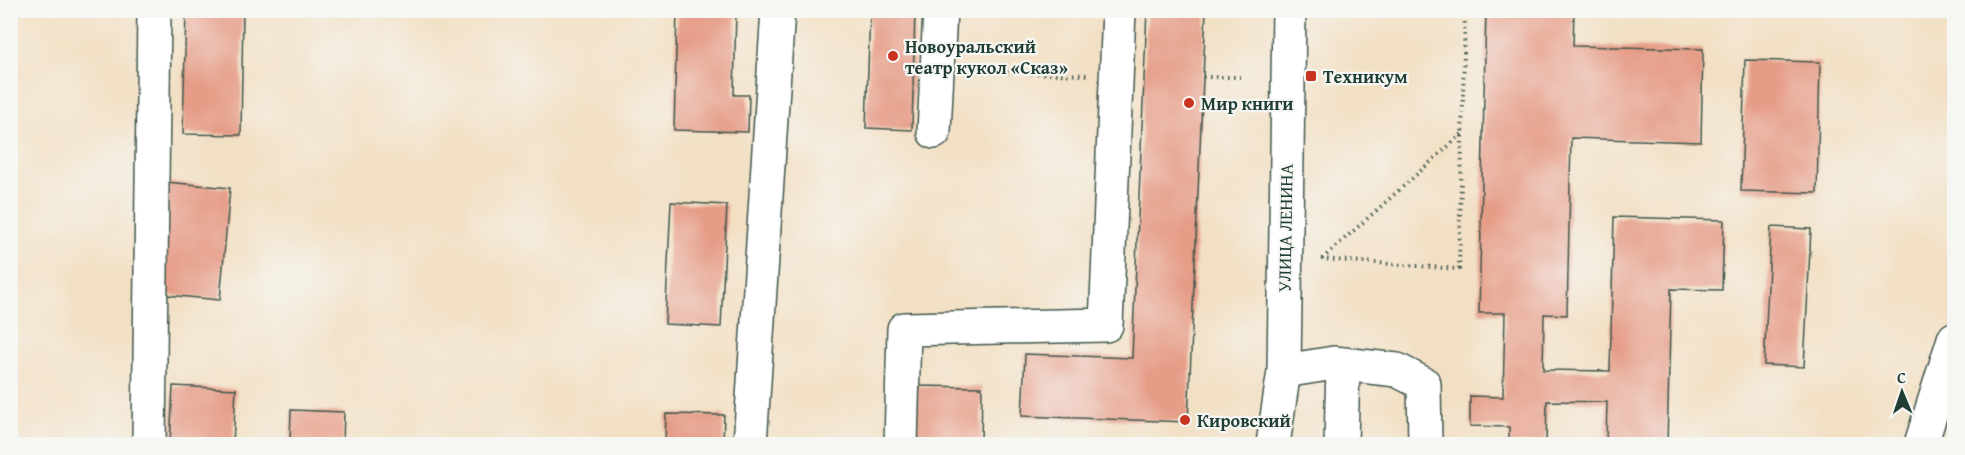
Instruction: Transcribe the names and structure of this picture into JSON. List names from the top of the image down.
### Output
{
  "streets": {
    "main road": ["УЛИЦА ЛЕНИНА"]
  },
  "places": {
    "other": ["Новоуральский театр кукол «Сказ»", "Мир книги", "Кировский"],
    "transit": ["Техникум"]
  },
  "north": "top"
}
